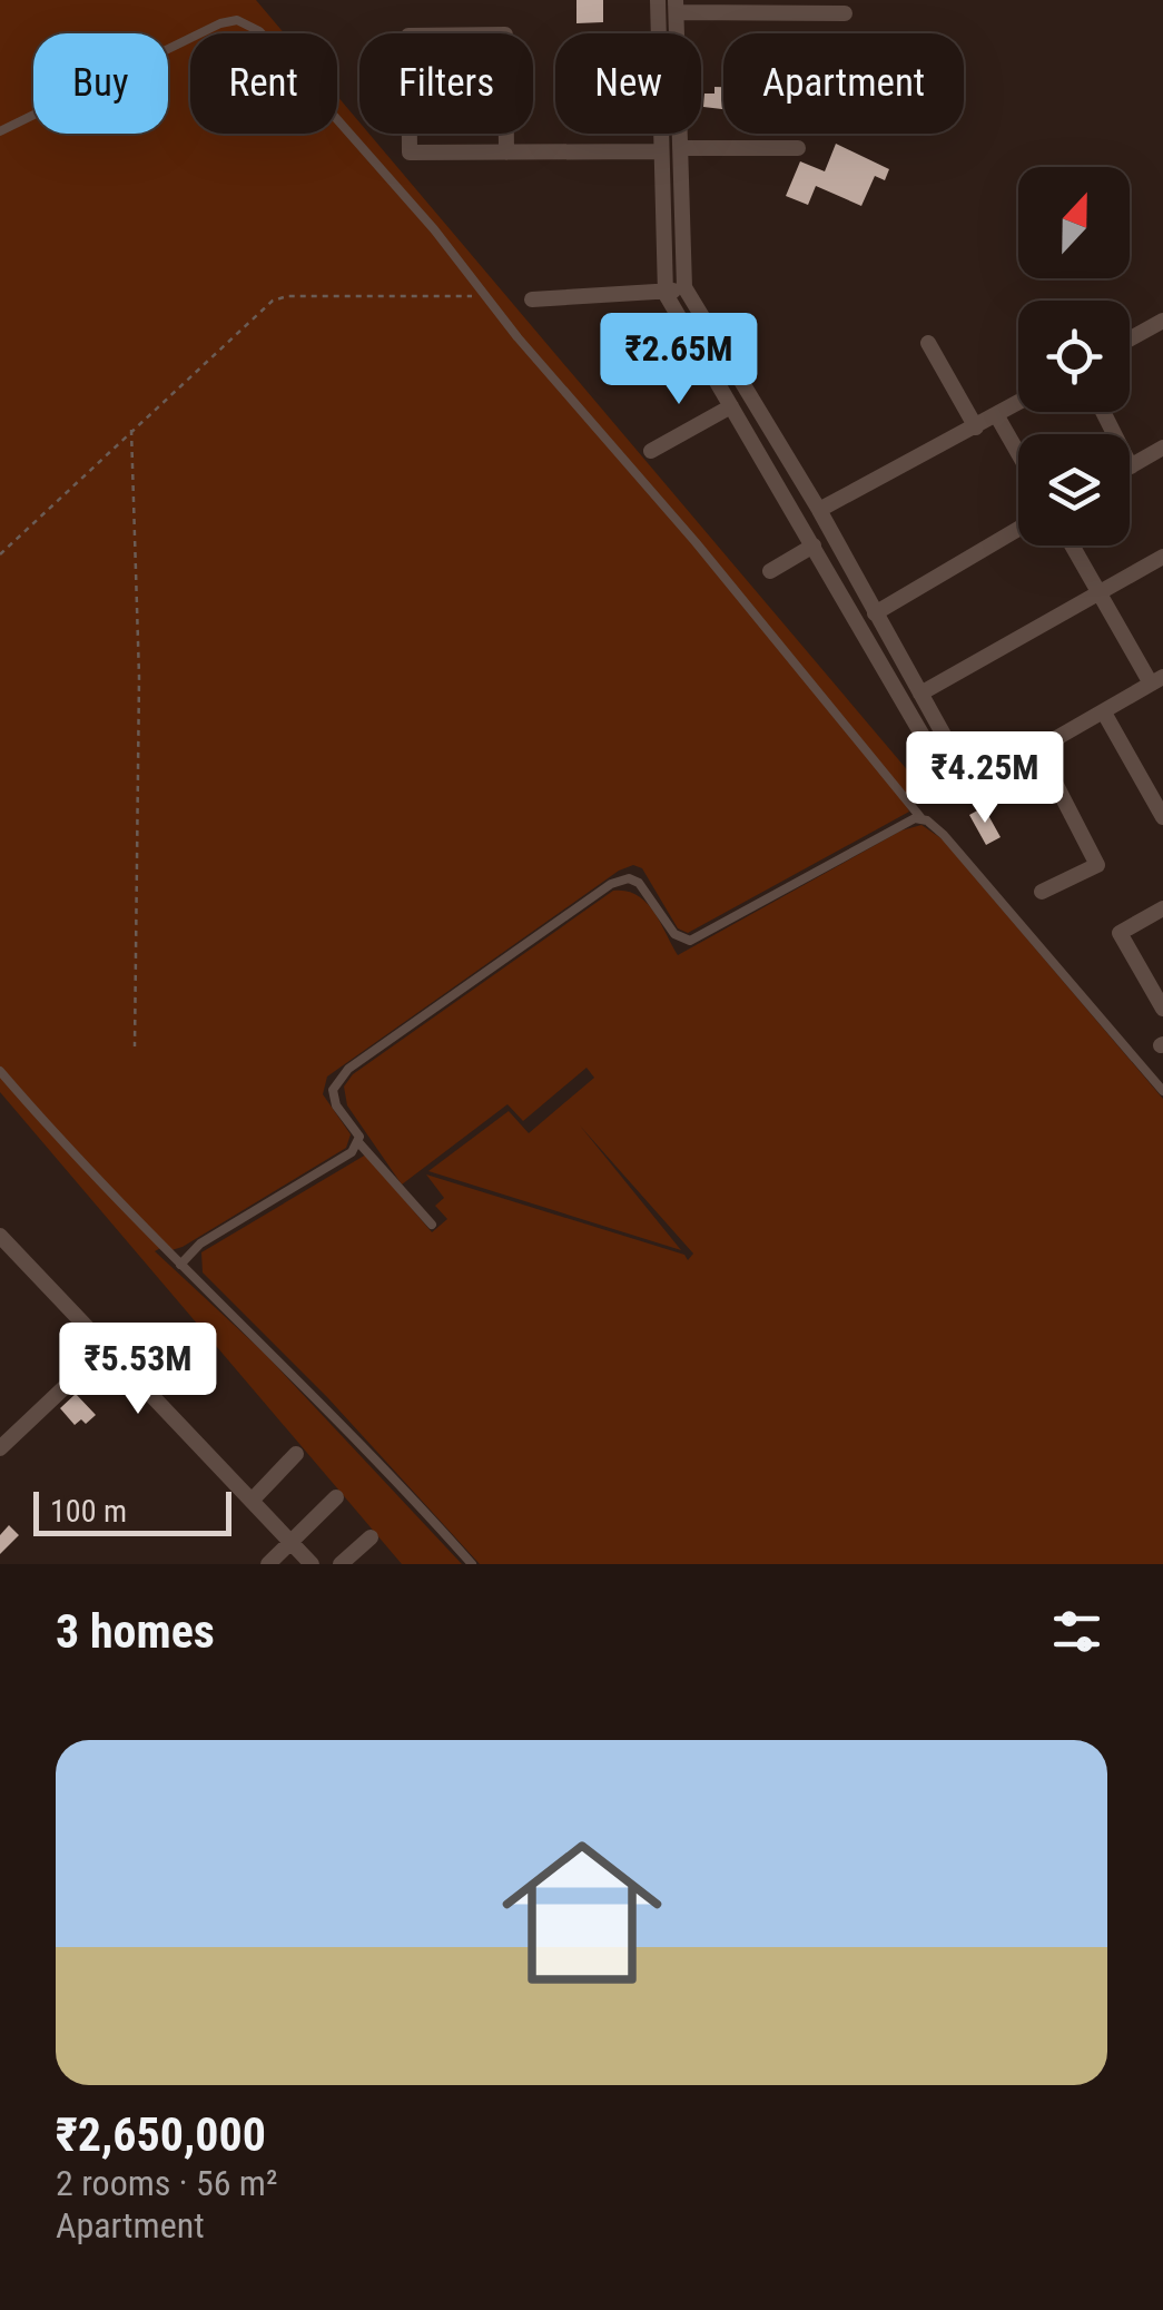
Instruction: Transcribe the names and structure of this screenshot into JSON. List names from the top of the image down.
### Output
{
  "scale_bar": "100 m",
  "north": "top",
  "page": {
    "chip": [
      "Buy",
      "Rent",
      "Filters",
      "New",
      "Apartment"
    ],
    "price": ["₹2.65M", "₹4.25M", "₹5.53M"],
    "scale": "100 m",
    "heading": "3 homes",
    "list": [
      {
        "name": "₹2,650,000",
        "note": "2 rooms · 56 m² · Apartment"
      }
    ]
  }
}
